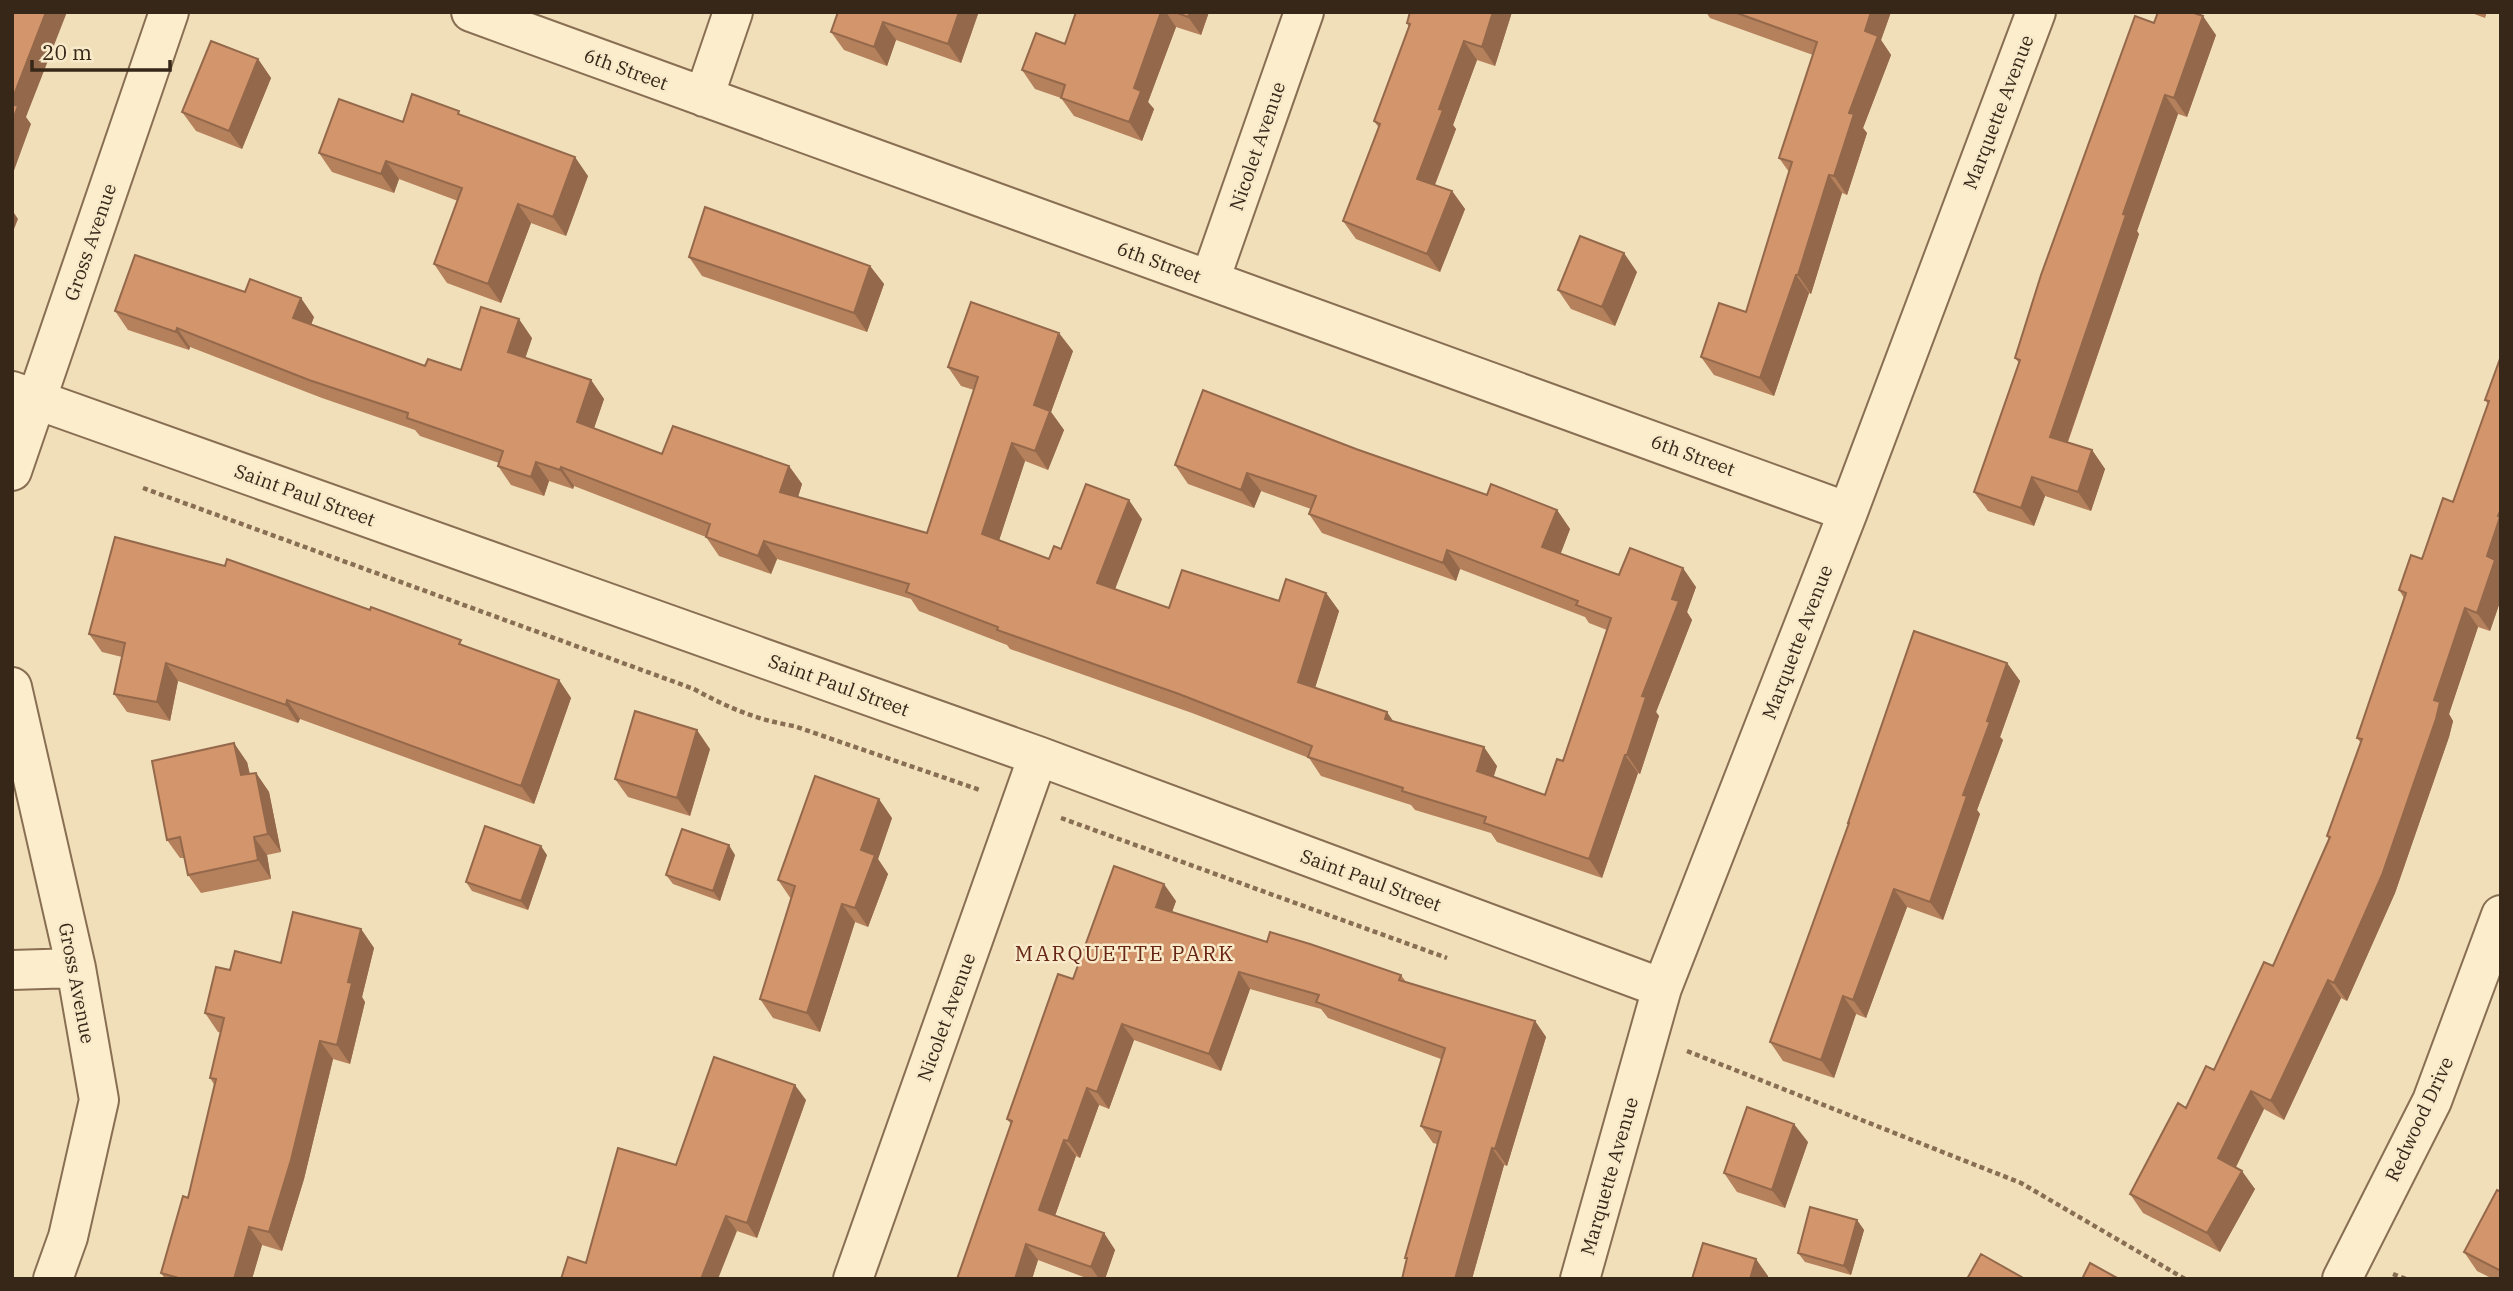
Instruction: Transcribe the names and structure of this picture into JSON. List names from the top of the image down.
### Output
{
  "streets": {
    "street": [
      "6th Street",
      "Marquette Avenue",
      "Nicolet Avenue",
      "Gross Avenue",
      "Saint Paul Street",
      "Redwood Drive"
    ]
  },
  "crossings": [
    ["6th Street", "Marquette Avenue"],
    ["6th Street", "Nicolet Avenue"],
    ["Marquette Avenue", "Saint Paul Street"],
    ["Nicolet Avenue", "Saint Paul Street"],
    ["Gross Avenue", "Saint Paul Street"]
  ],
  "districts": ["MARQUETTE PARK"],
  "scale_bar": "20 m"
}
